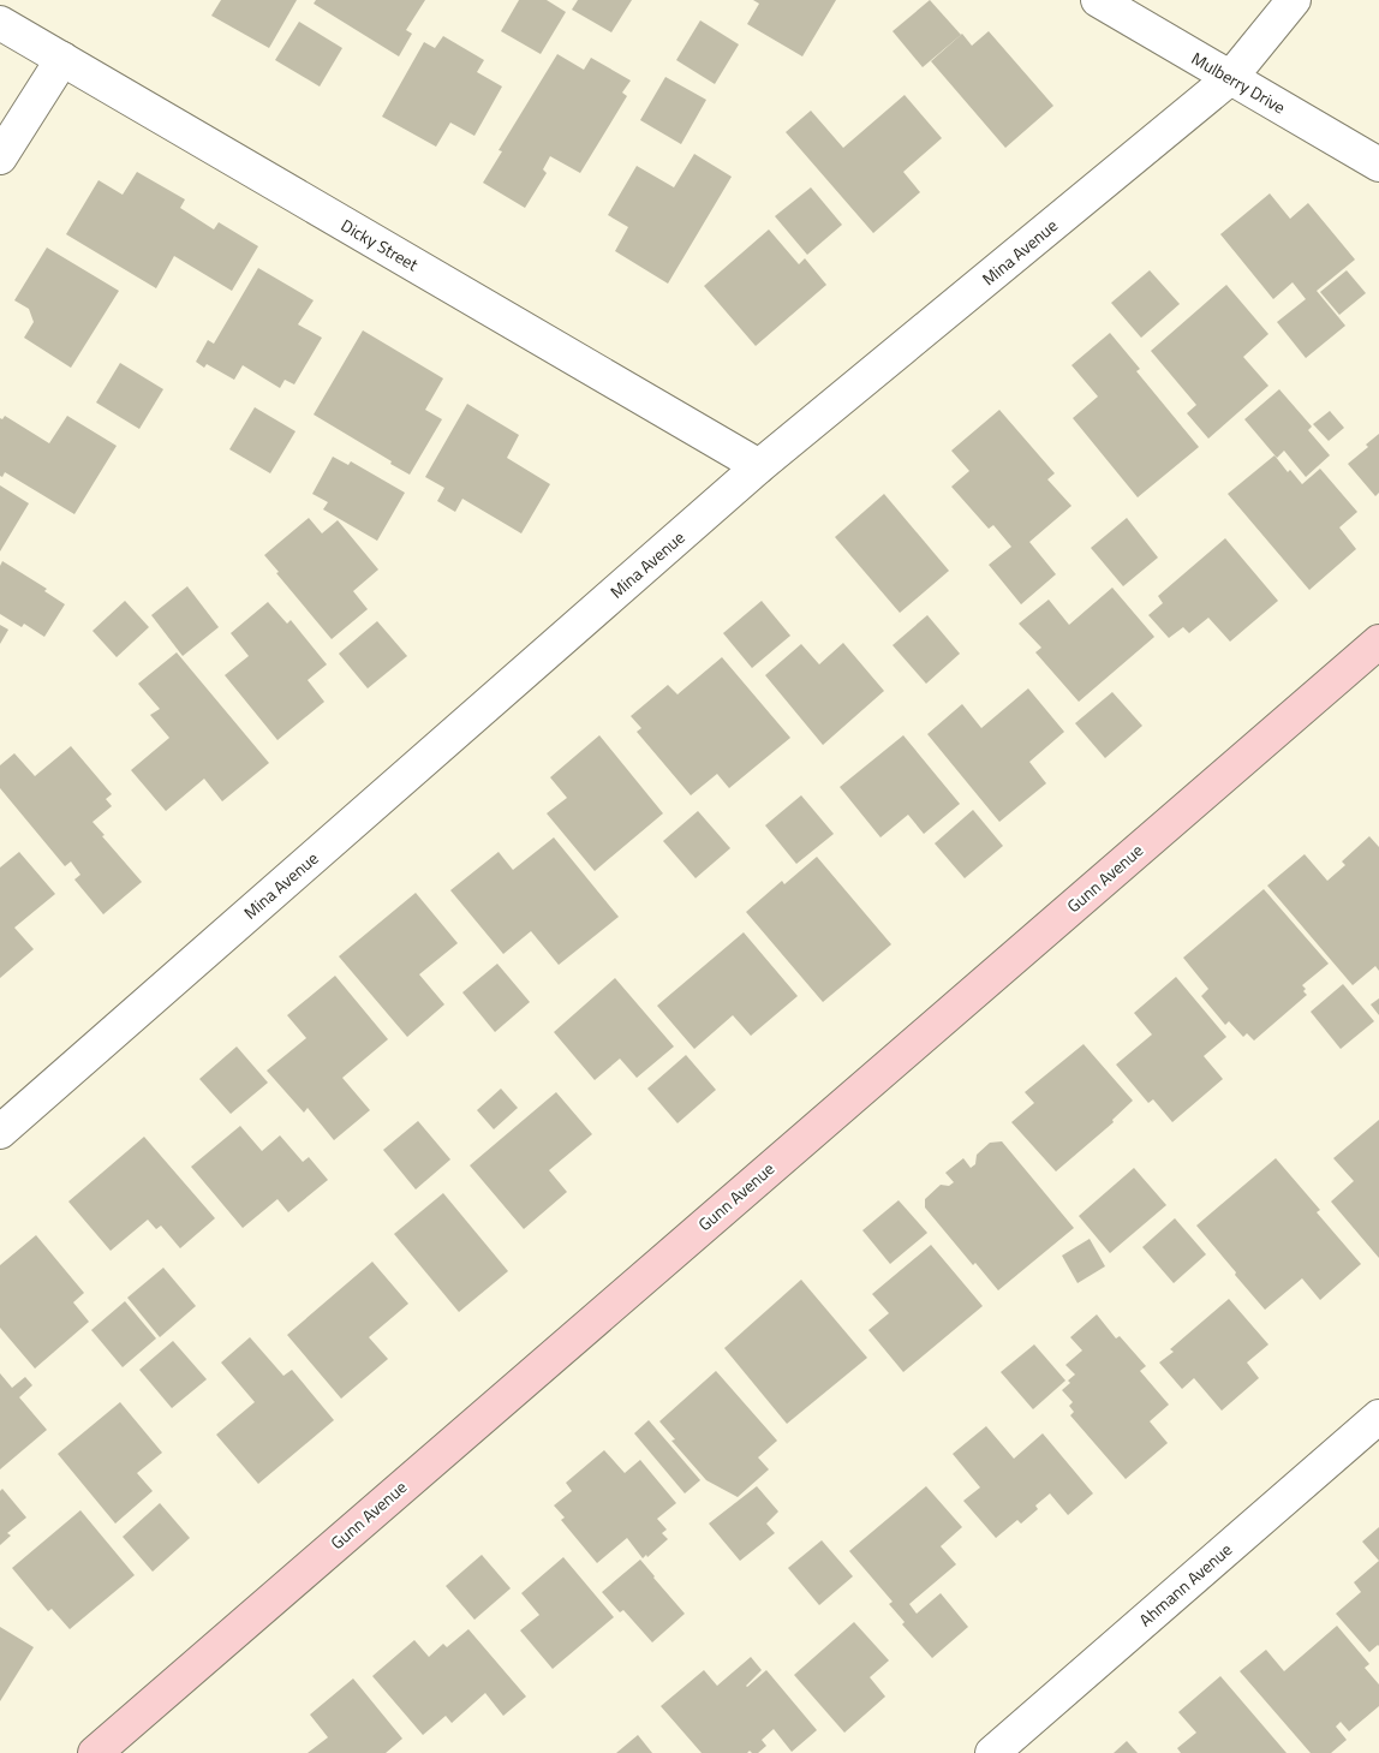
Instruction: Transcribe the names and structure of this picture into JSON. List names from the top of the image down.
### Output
{
  "streets": {
    "street": [
      "Mulberry Drive",
      "Dicky Street",
      "Mina Avenue",
      "Gunn Avenue",
      "Ahmann Avenue"
    ]
  },
  "crossings": [
    ["Mulberry Drive", "Mina Avenue"],
    ["Dicky Street", "Mina Avenue"]
  ]
}
